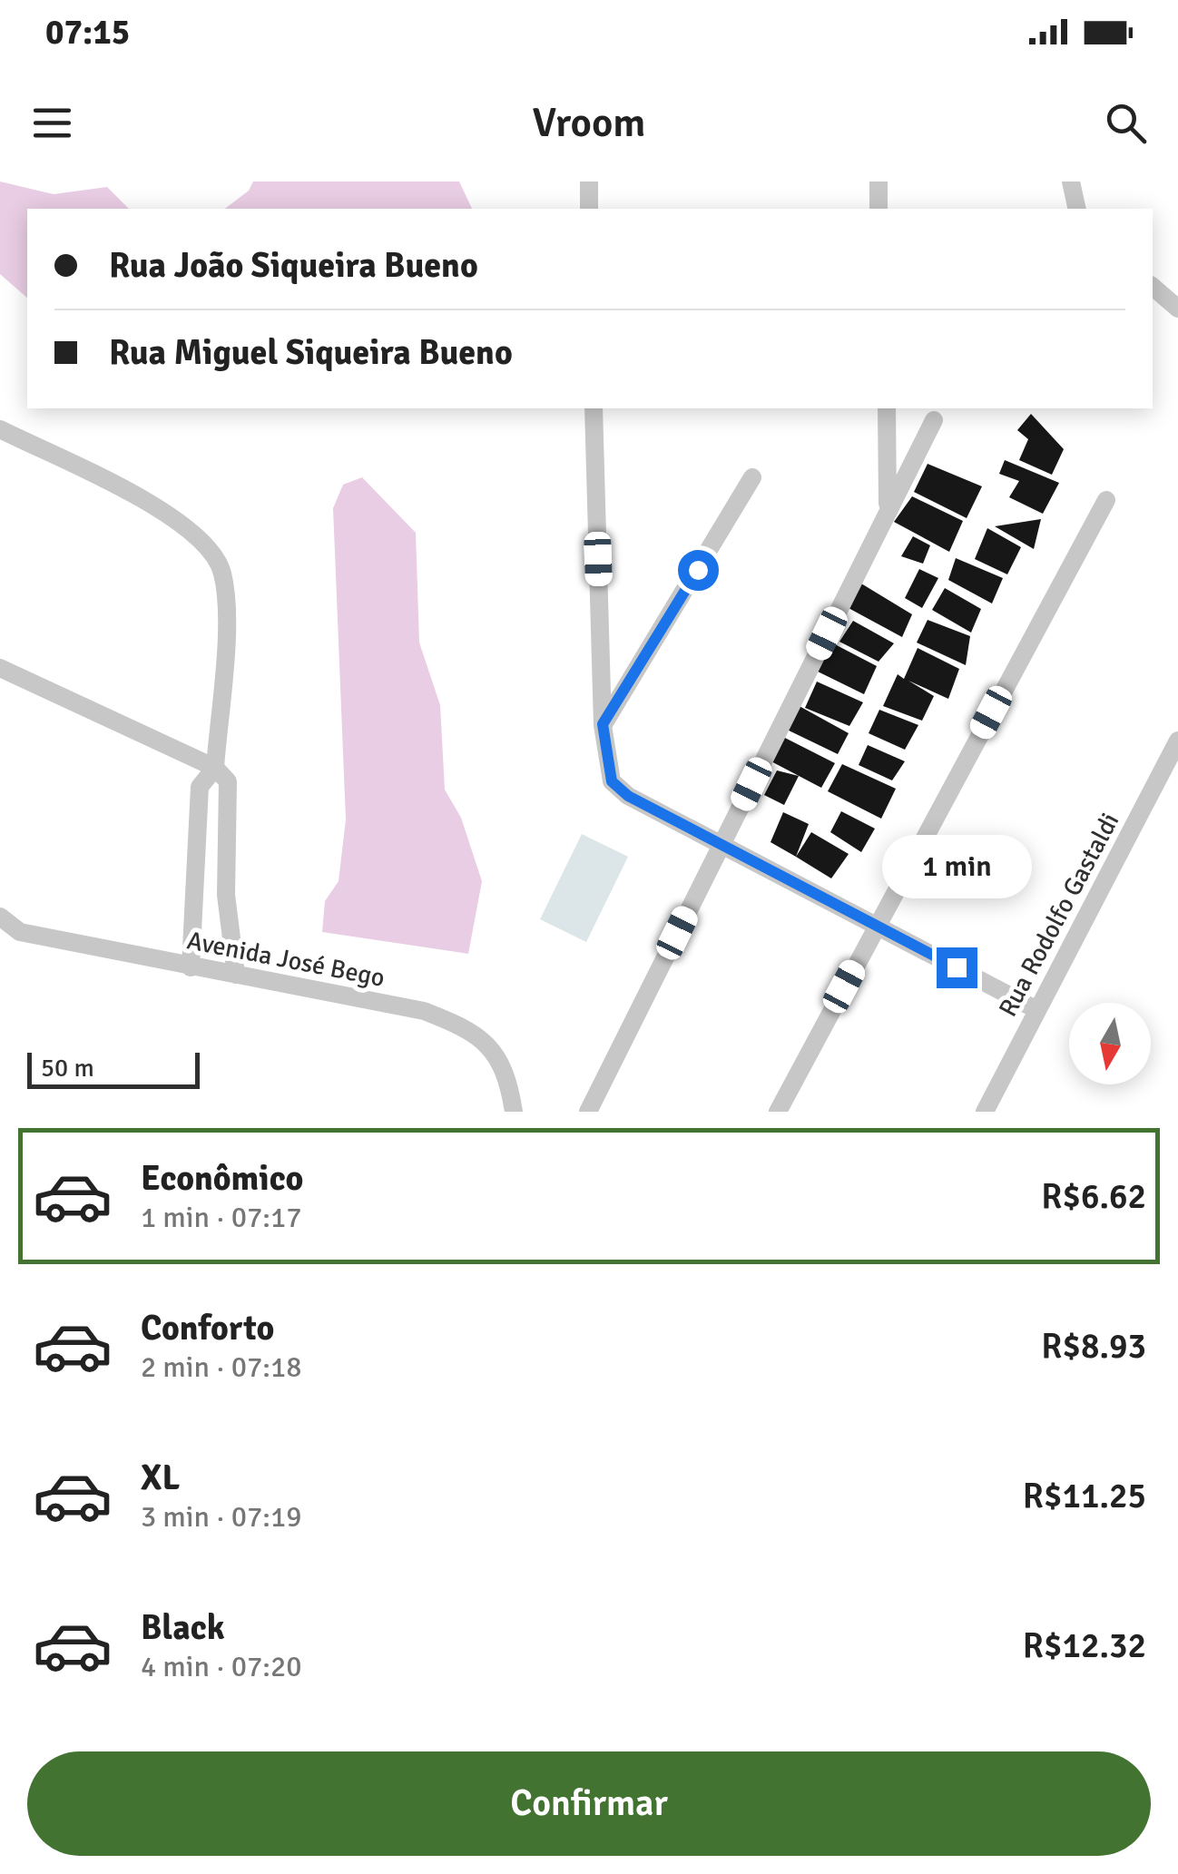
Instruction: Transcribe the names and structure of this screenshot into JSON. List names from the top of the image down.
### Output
{
  "streets": {
    "street": ["Rua Rodolfo Gastaldi", "Avenida José Bego"]
  },
  "scale_bar": "50 m",
  "north": "bottom",
  "page": {
    "status": "07:15",
    "header": "Vroom",
    "banner": ["Rua João Siqueira Bueno", "Rua Miguel Siqueira Bueno"],
    "bubble": "1 min",
    "scale": "50 m",
    "list": [
      {
        "name": "Econômico",
        "note": "1 min · 07:17",
        "value": "R$6.62"
      },
      {
        "name": "Conforto",
        "note": "2 min · 07:18",
        "value": "R$8.93"
      },
      {
        "name": "XL",
        "note": "3 min · 07:19",
        "value": "R$11.25"
      },
      {
        "name": "Black",
        "note": "4 min · 07:20",
        "value": "R$12.32"
      }
    ],
    "buttons": "Confirmar"
  }
}
